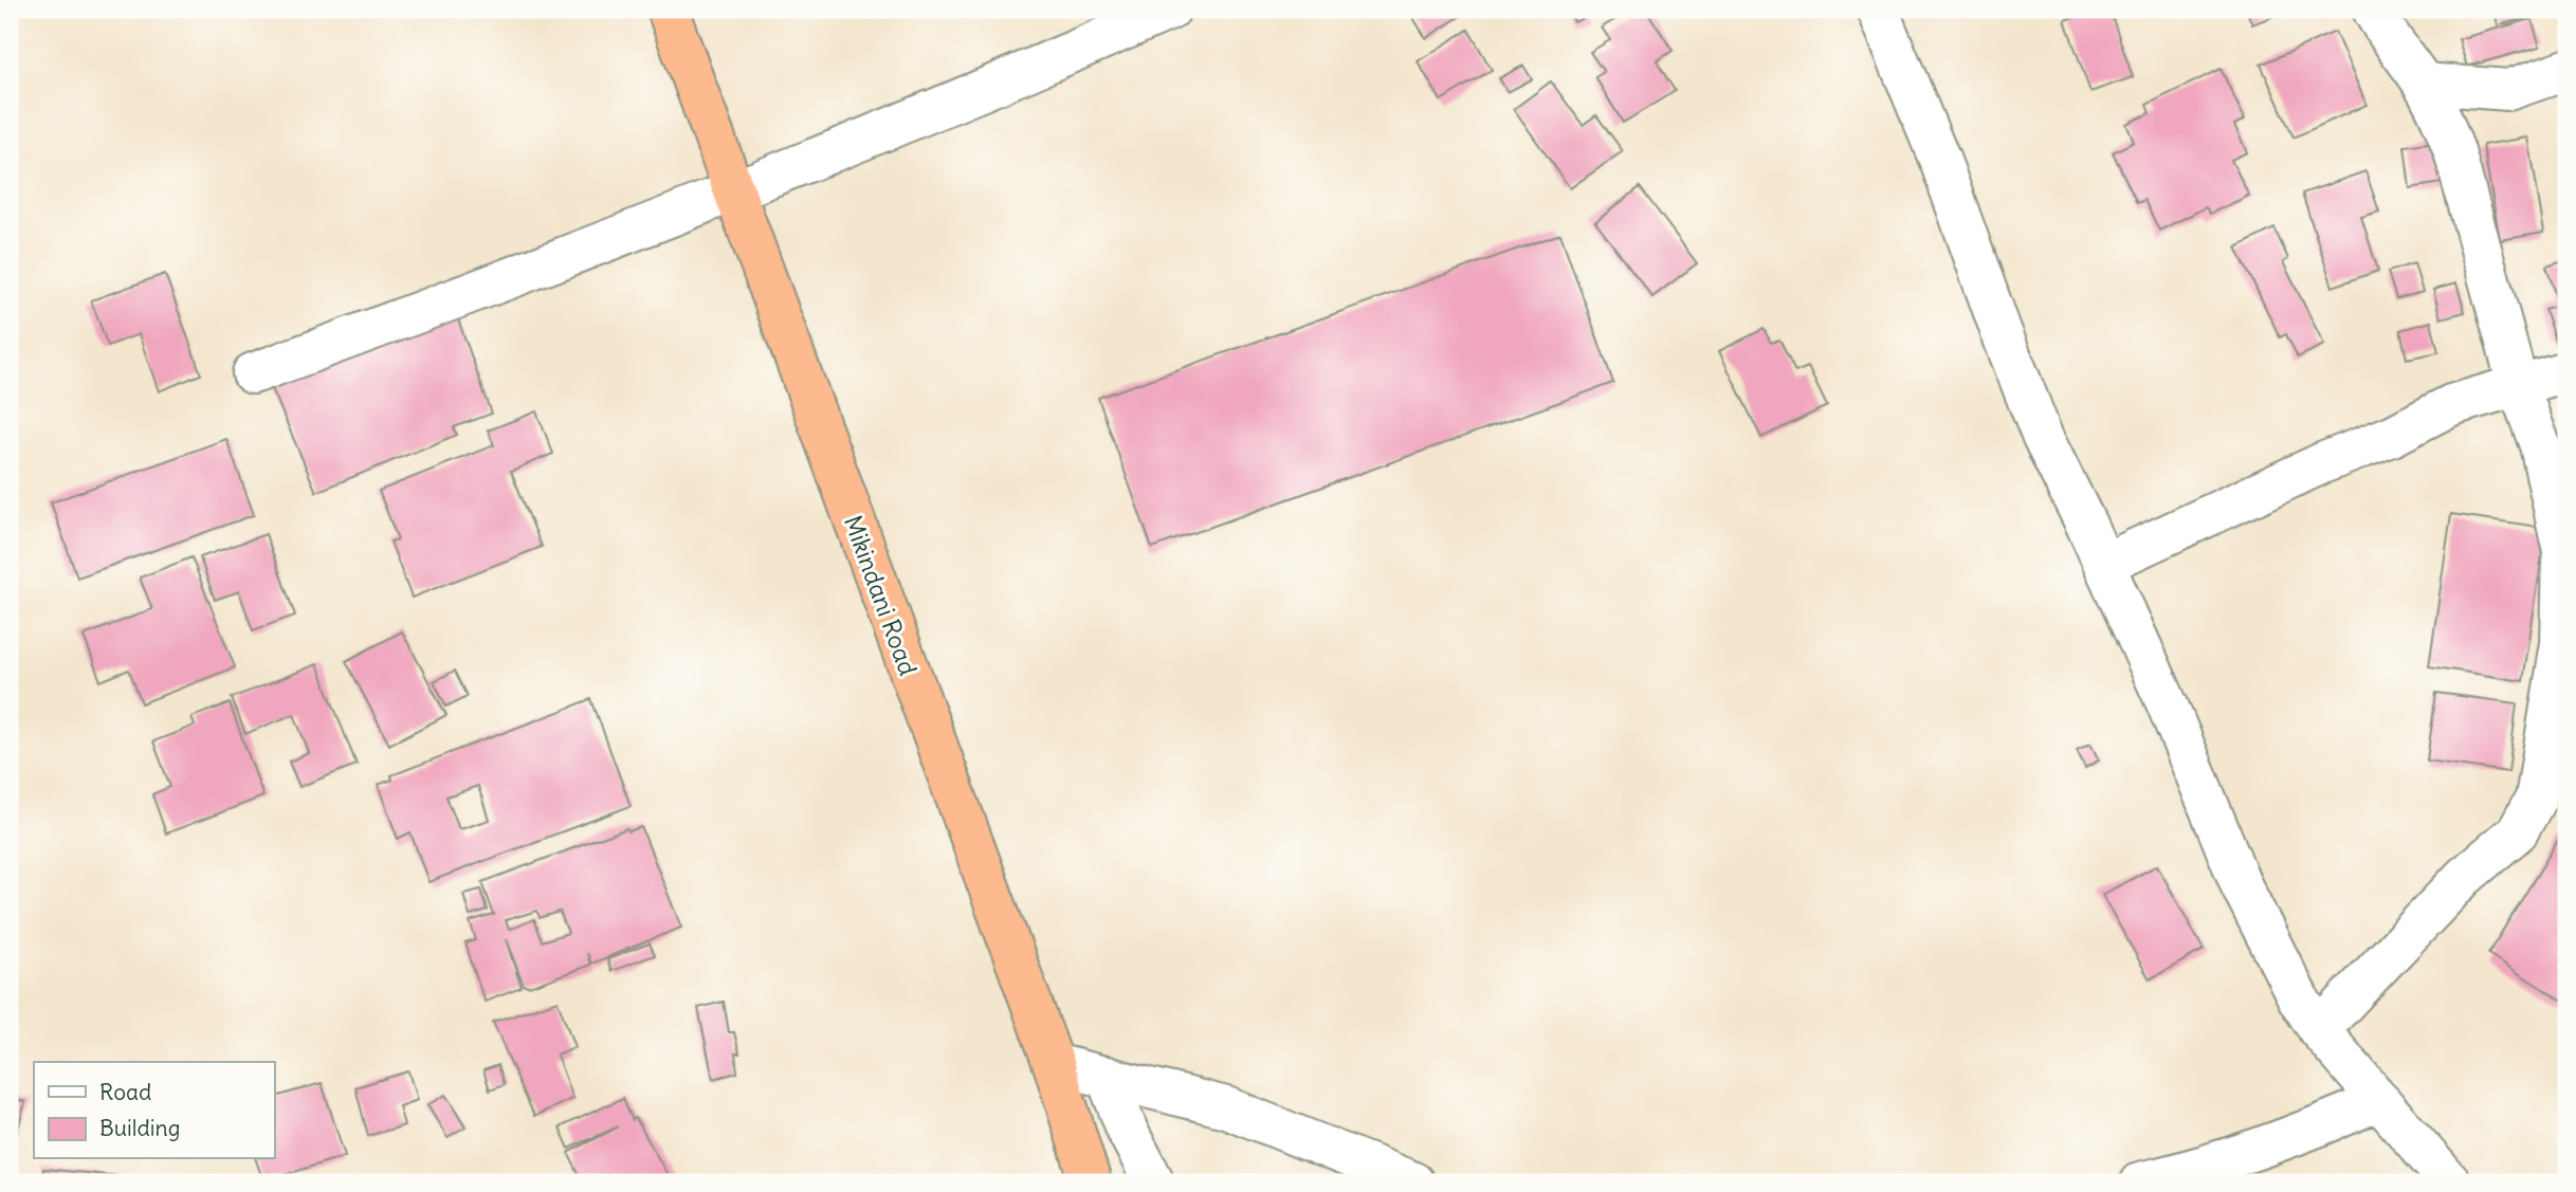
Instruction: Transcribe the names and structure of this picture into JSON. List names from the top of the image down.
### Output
{
  "streets": {
    "highway": ["Mikindani Road"]
  },
  "legend": ["Road", "Building"]
}
